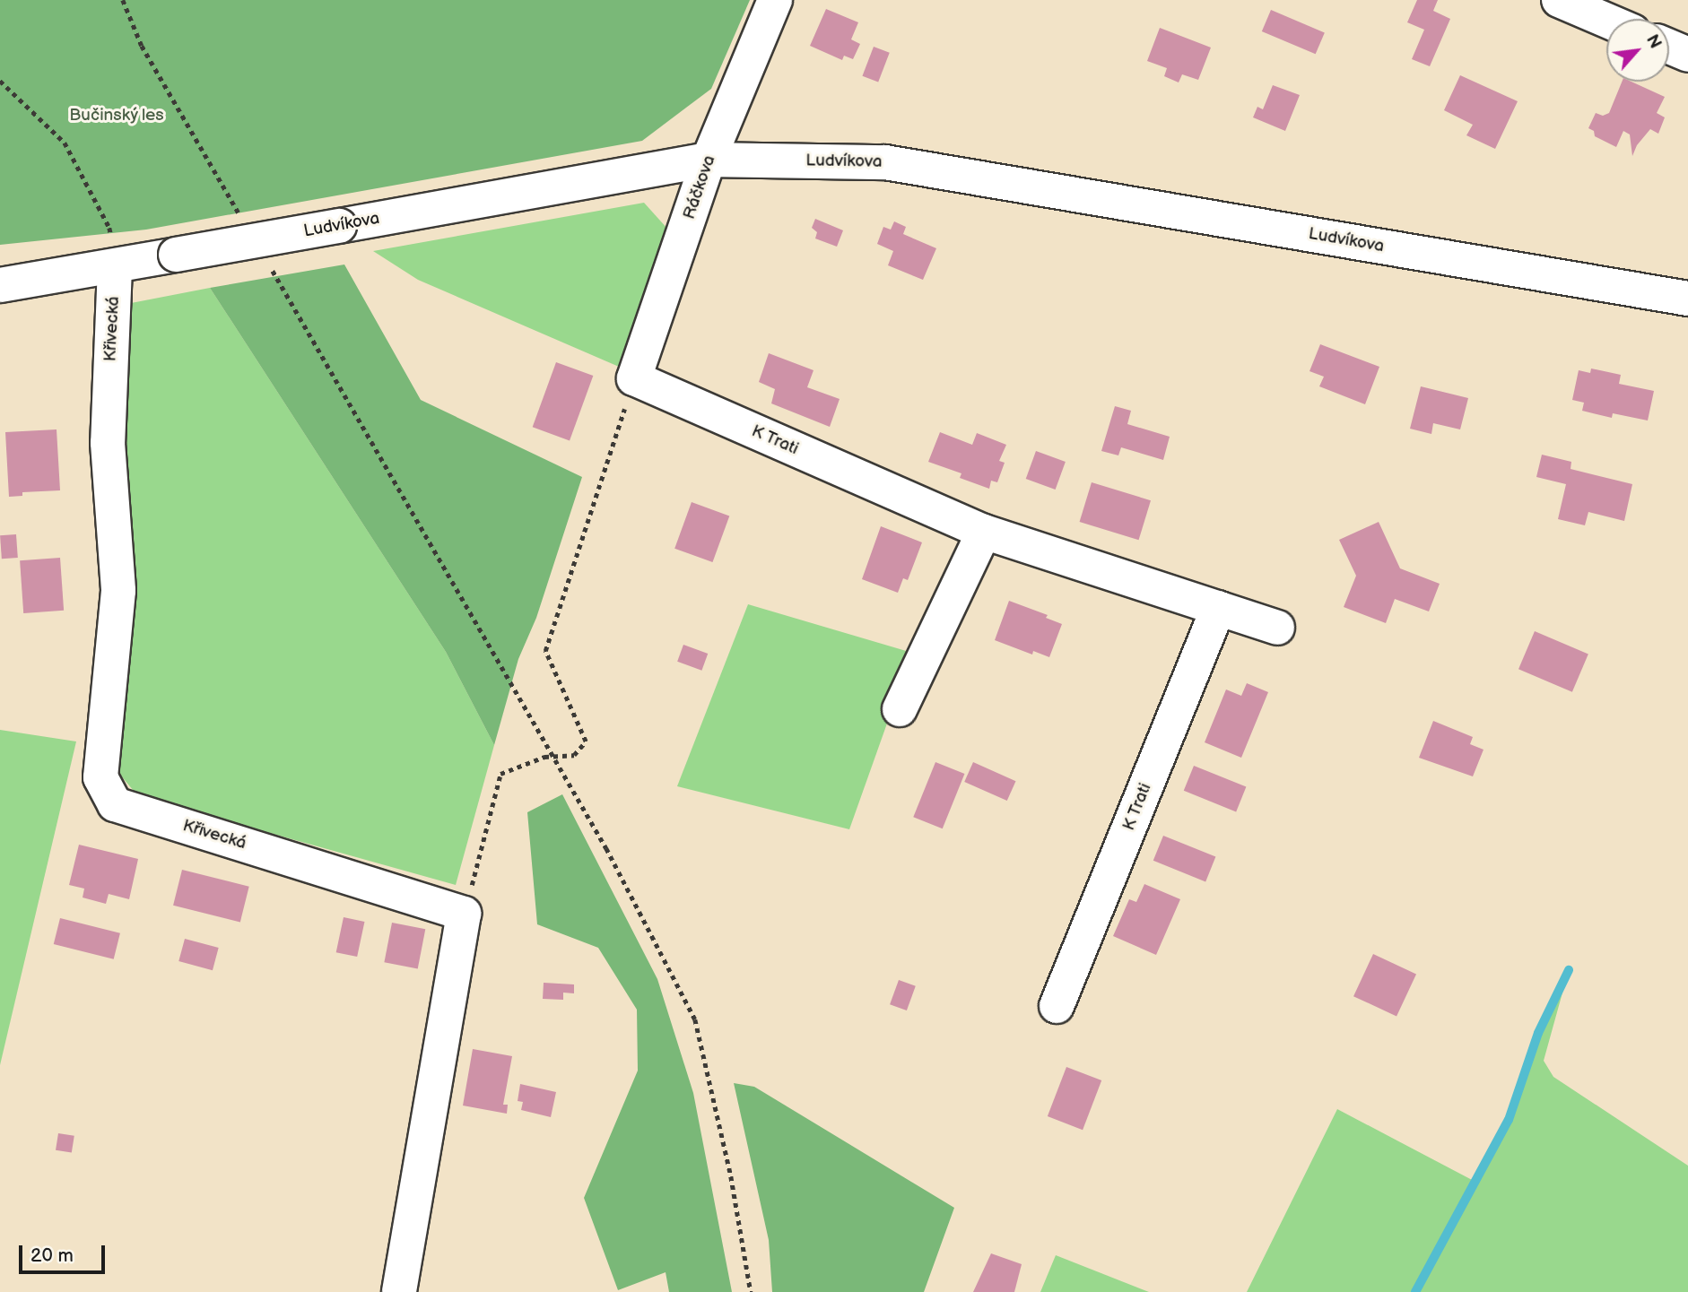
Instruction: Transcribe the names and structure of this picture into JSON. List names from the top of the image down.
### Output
{
  "streets": {
    "street": [
      "Ludvíkova",
      "Ráčkova",
      "Křivecká",
      "K Trati"
    ]
  },
  "crossings": [
    ["Ludvíkova", "Ráčkova"],
    ["Ludvíkova", "Křivecká"],
    ["Ráčkova", "K Trati"]
  ],
  "parks": ["Bučinský les"],
  "scale_bar": "20 m",
  "north": "top right"
}
